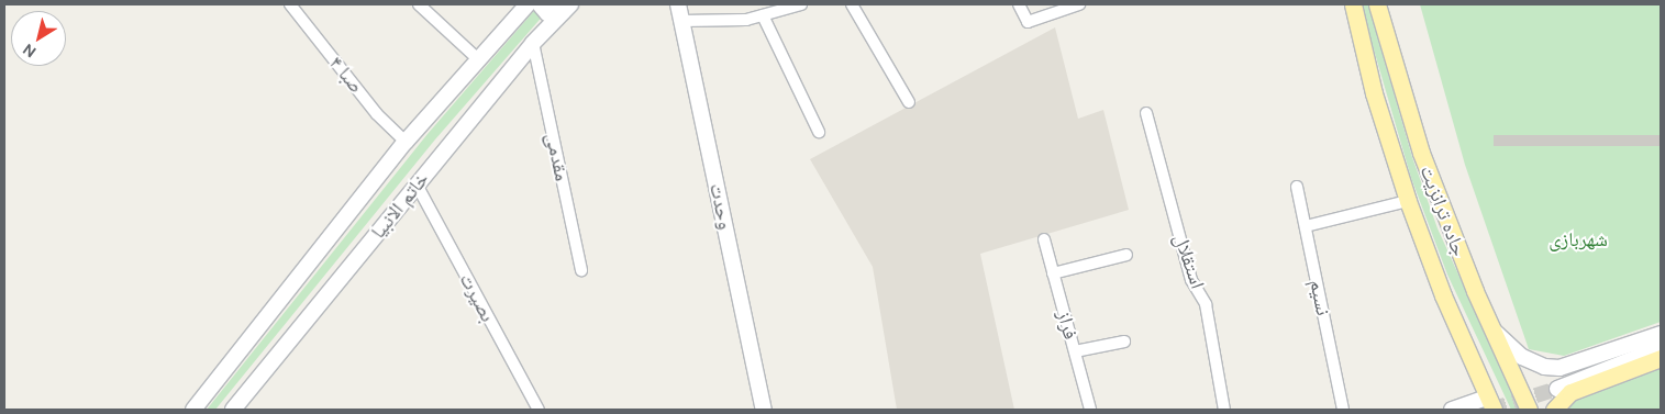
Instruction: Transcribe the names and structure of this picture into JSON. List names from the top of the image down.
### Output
{
  "streets": {
    "main road": ["خاتم الانبیا", "وحدت", "جاده ترانزیت"],
    "street": [
      "صبا ۴",
      "مقدمی",
      "استقلال",
      "بصيرت",
      "نسيم",
      "فراز"
    ]
  },
  "crossings": [
    ["صبا ۴", "خاتم الانبیا"],
    ["مقدمی", "خاتم الانبیا"],
    ["خاتم الانبیا", "بصيرت"]
  ],
  "parks": ["شهربازی"],
  "north": "bottom left"
}
